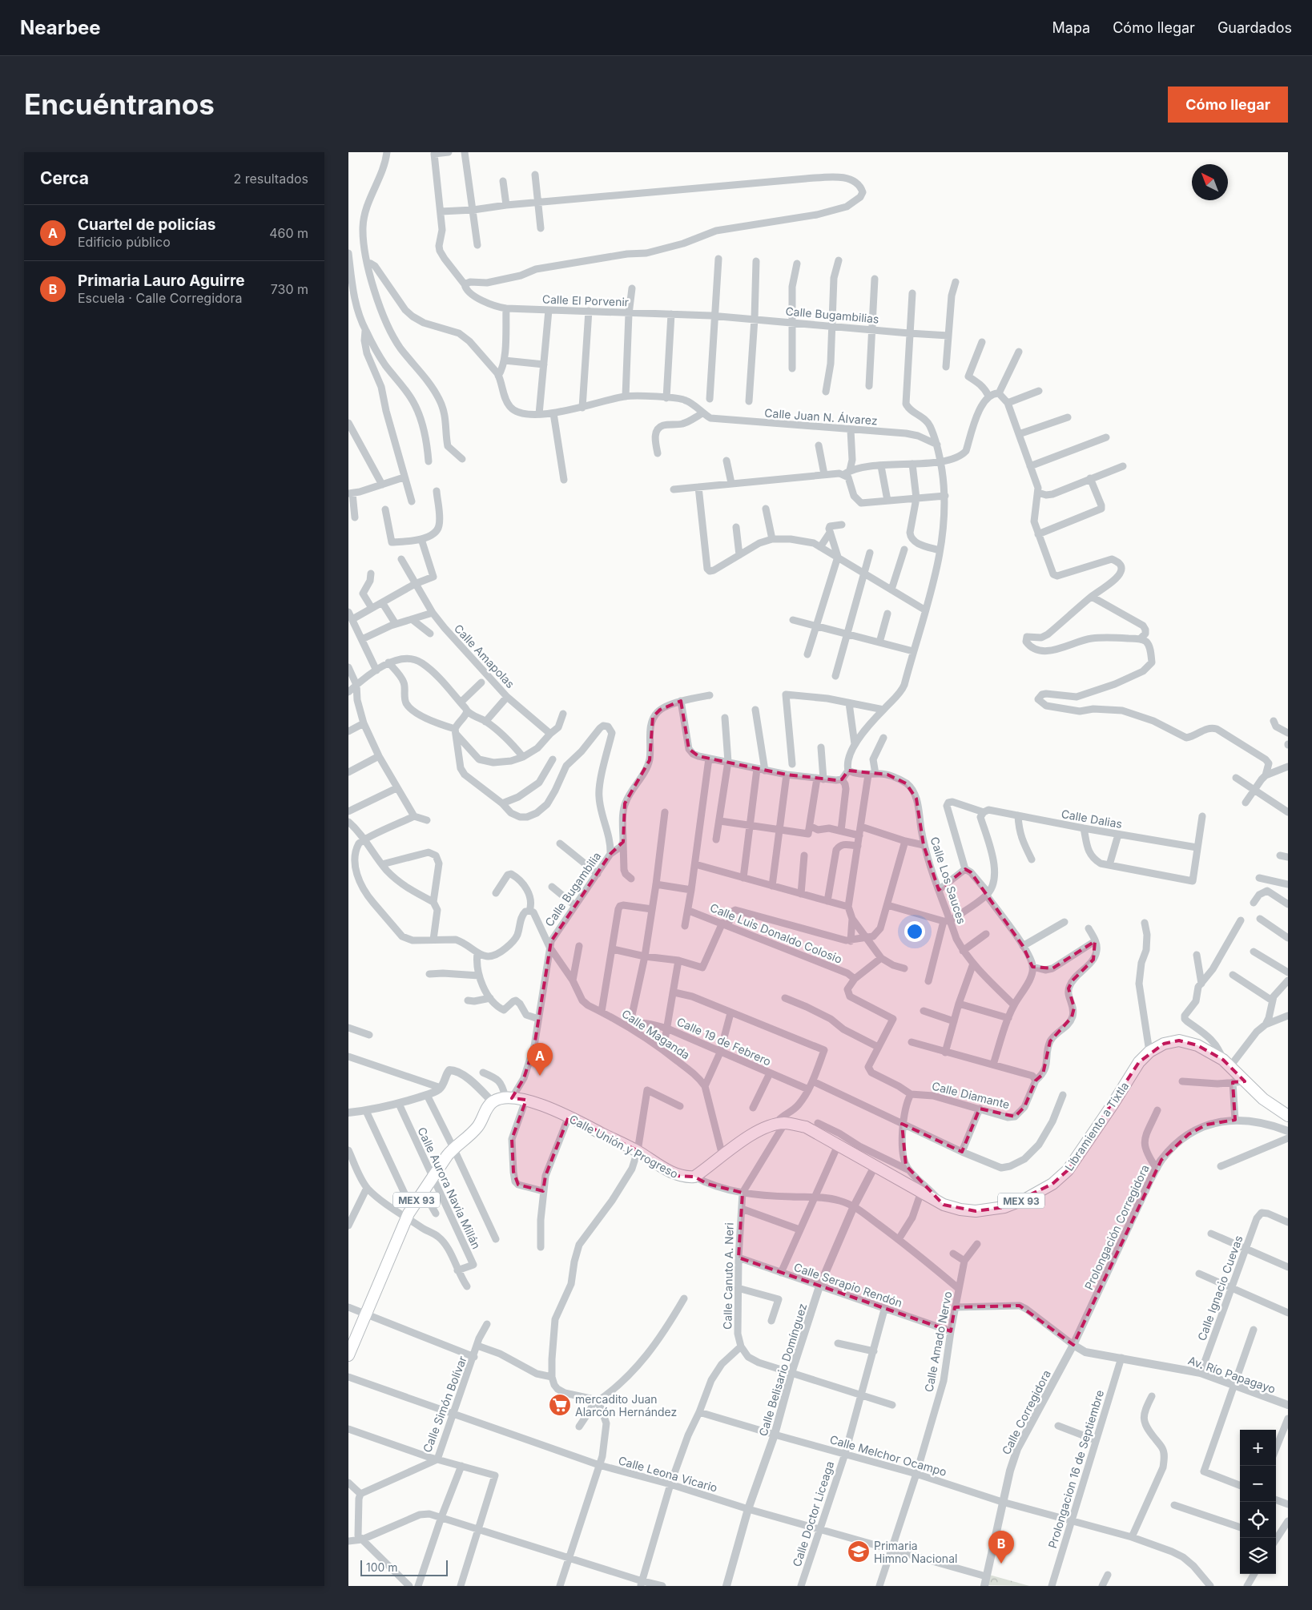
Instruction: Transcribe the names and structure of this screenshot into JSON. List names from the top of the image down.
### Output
{
  "streets": {
    "main road": ["Libramiento a Tixtla", "Calle Unión y Progreso", "MEX 93"],
    "street": [
      "Calle El Porvenir",
      "Calle Bugambilias",
      "Calle Juan N. Álvarez",
      "Calle Amapolas",
      "Calle Dalias",
      "Calle Los Sauces",
      "Calle Bugambilia",
      "Calle Luis Donaldo Colosio",
      "Calle Maganda",
      "Calle 19 de Febrero",
      "Calle Diamante",
      "Calle Aurora Navia Millán",
      "Prolongación Corregidora",
      "Calle Canuto A. Neri",
      "Calle Serapio Rendón",
      "Calle Ignacio Cuevas",
      "Calle Amado Nervo",
      "Calle Belisario Domínguez",
      "Av. Río Papagayo",
      "Calle Simón Bolívar",
      "Calle Corregidora",
      "Calle Melchor Ocampo",
      "Prolongacion 16 de Septiembre",
      "Calle Leona Vicario",
      "Calle Doctor Liceaga"
    ]
  },
  "crossings": [
    ["Calle El Porvenir", "Calle Bugambilias"],
    ["Calle Bugambilia", "Calle Maganda"],
    ["Calle Bugambilia", "Calle Unión y Progreso"],
    ["Calle Maganda", "Calle 19 de Febrero"],
    ["Calle 19 de Febrero", "Calle Canuto A. Neri"],
    ["Libramiento a Tixtla", "Calle Canuto A. Neri"],
    ["Libramiento a Tixtla", "Calle Belisario Domínguez"],
    ["Calle Aurora Navia Millán", "MEX 93"],
    ["Prolongación Corregidora", "Av. Río Papagayo"],
    ["Prolongación Corregidora", "Calle Corregidora"],
    ["Calle Canuto A. Neri", "Calle Serapio Rendón"],
    ["Calle Serapio Rendón", "Calle Amado Nervo"],
    ["Calle Serapio Rendón", "Calle Belisario Domínguez"],
    ["Calle Serapio Rendón", "Calle Doctor Liceaga"],
    ["Calle Ignacio Cuevas", "Av. Río Papagayo"],
    ["Calle Amado Nervo", "Calle Melchor Ocampo"],
    ["Calle Amado Nervo", "Calle Leona Vicario"],
    ["Calle Belisario Domínguez", "Calle Melchor Ocampo"],
    ["Calle Belisario Domínguez", "Calle Leona Vicario"],
    ["Av. Río Papagayo", "Calle Corregidora"],
    ["Av. Río Papagayo", "Prolongacion 16 de Septiembre"],
    ["Calle Simón Bolívar", "Calle Leona Vicario"],
    ["Calle Corregidora", "Calle Melchor Ocampo"],
    ["Calle Corregidora", "Calle Leona Vicario"],
    ["Calle Melchor Ocampo", "Prolongacion 16 de Septiembre"],
    ["Calle Melchor Ocampo", "Calle Doctor Liceaga"],
    ["Calle Leona Vicario", "Calle Doctor Liceaga"]
  ],
  "places": {
    "supermarket": ["mercadito Juan Alarcón Hernández"],
    "school or university": ["Primaria Himno Nacional"]
  },
  "scale_bar": "100 m",
  "north": "top left",
  "page": {
    "header": "Nearbee",
    "nav": ["Mapa", "Cómo llegar", "Guardados"],
    "buttons": "Cómo llegar",
    "title": "Encuéntranos",
    "heading": ["Cerca", "2 resultados"],
    "list": [
      {
        "mark": "A",
        "name": "Cuartel de policías",
        "note": "Edificio público",
        "value": "460 m"
      },
      {
        "mark": "B",
        "name": "Primaria Lauro Aguirre",
        "note": "Escuela · Calle Corregidora",
        "value": "730 m"
      }
    ],
    "pins": ["A", "B"],
    "map_buttons": ["+", "−"],
    "scale": "100 m"
  }
}
